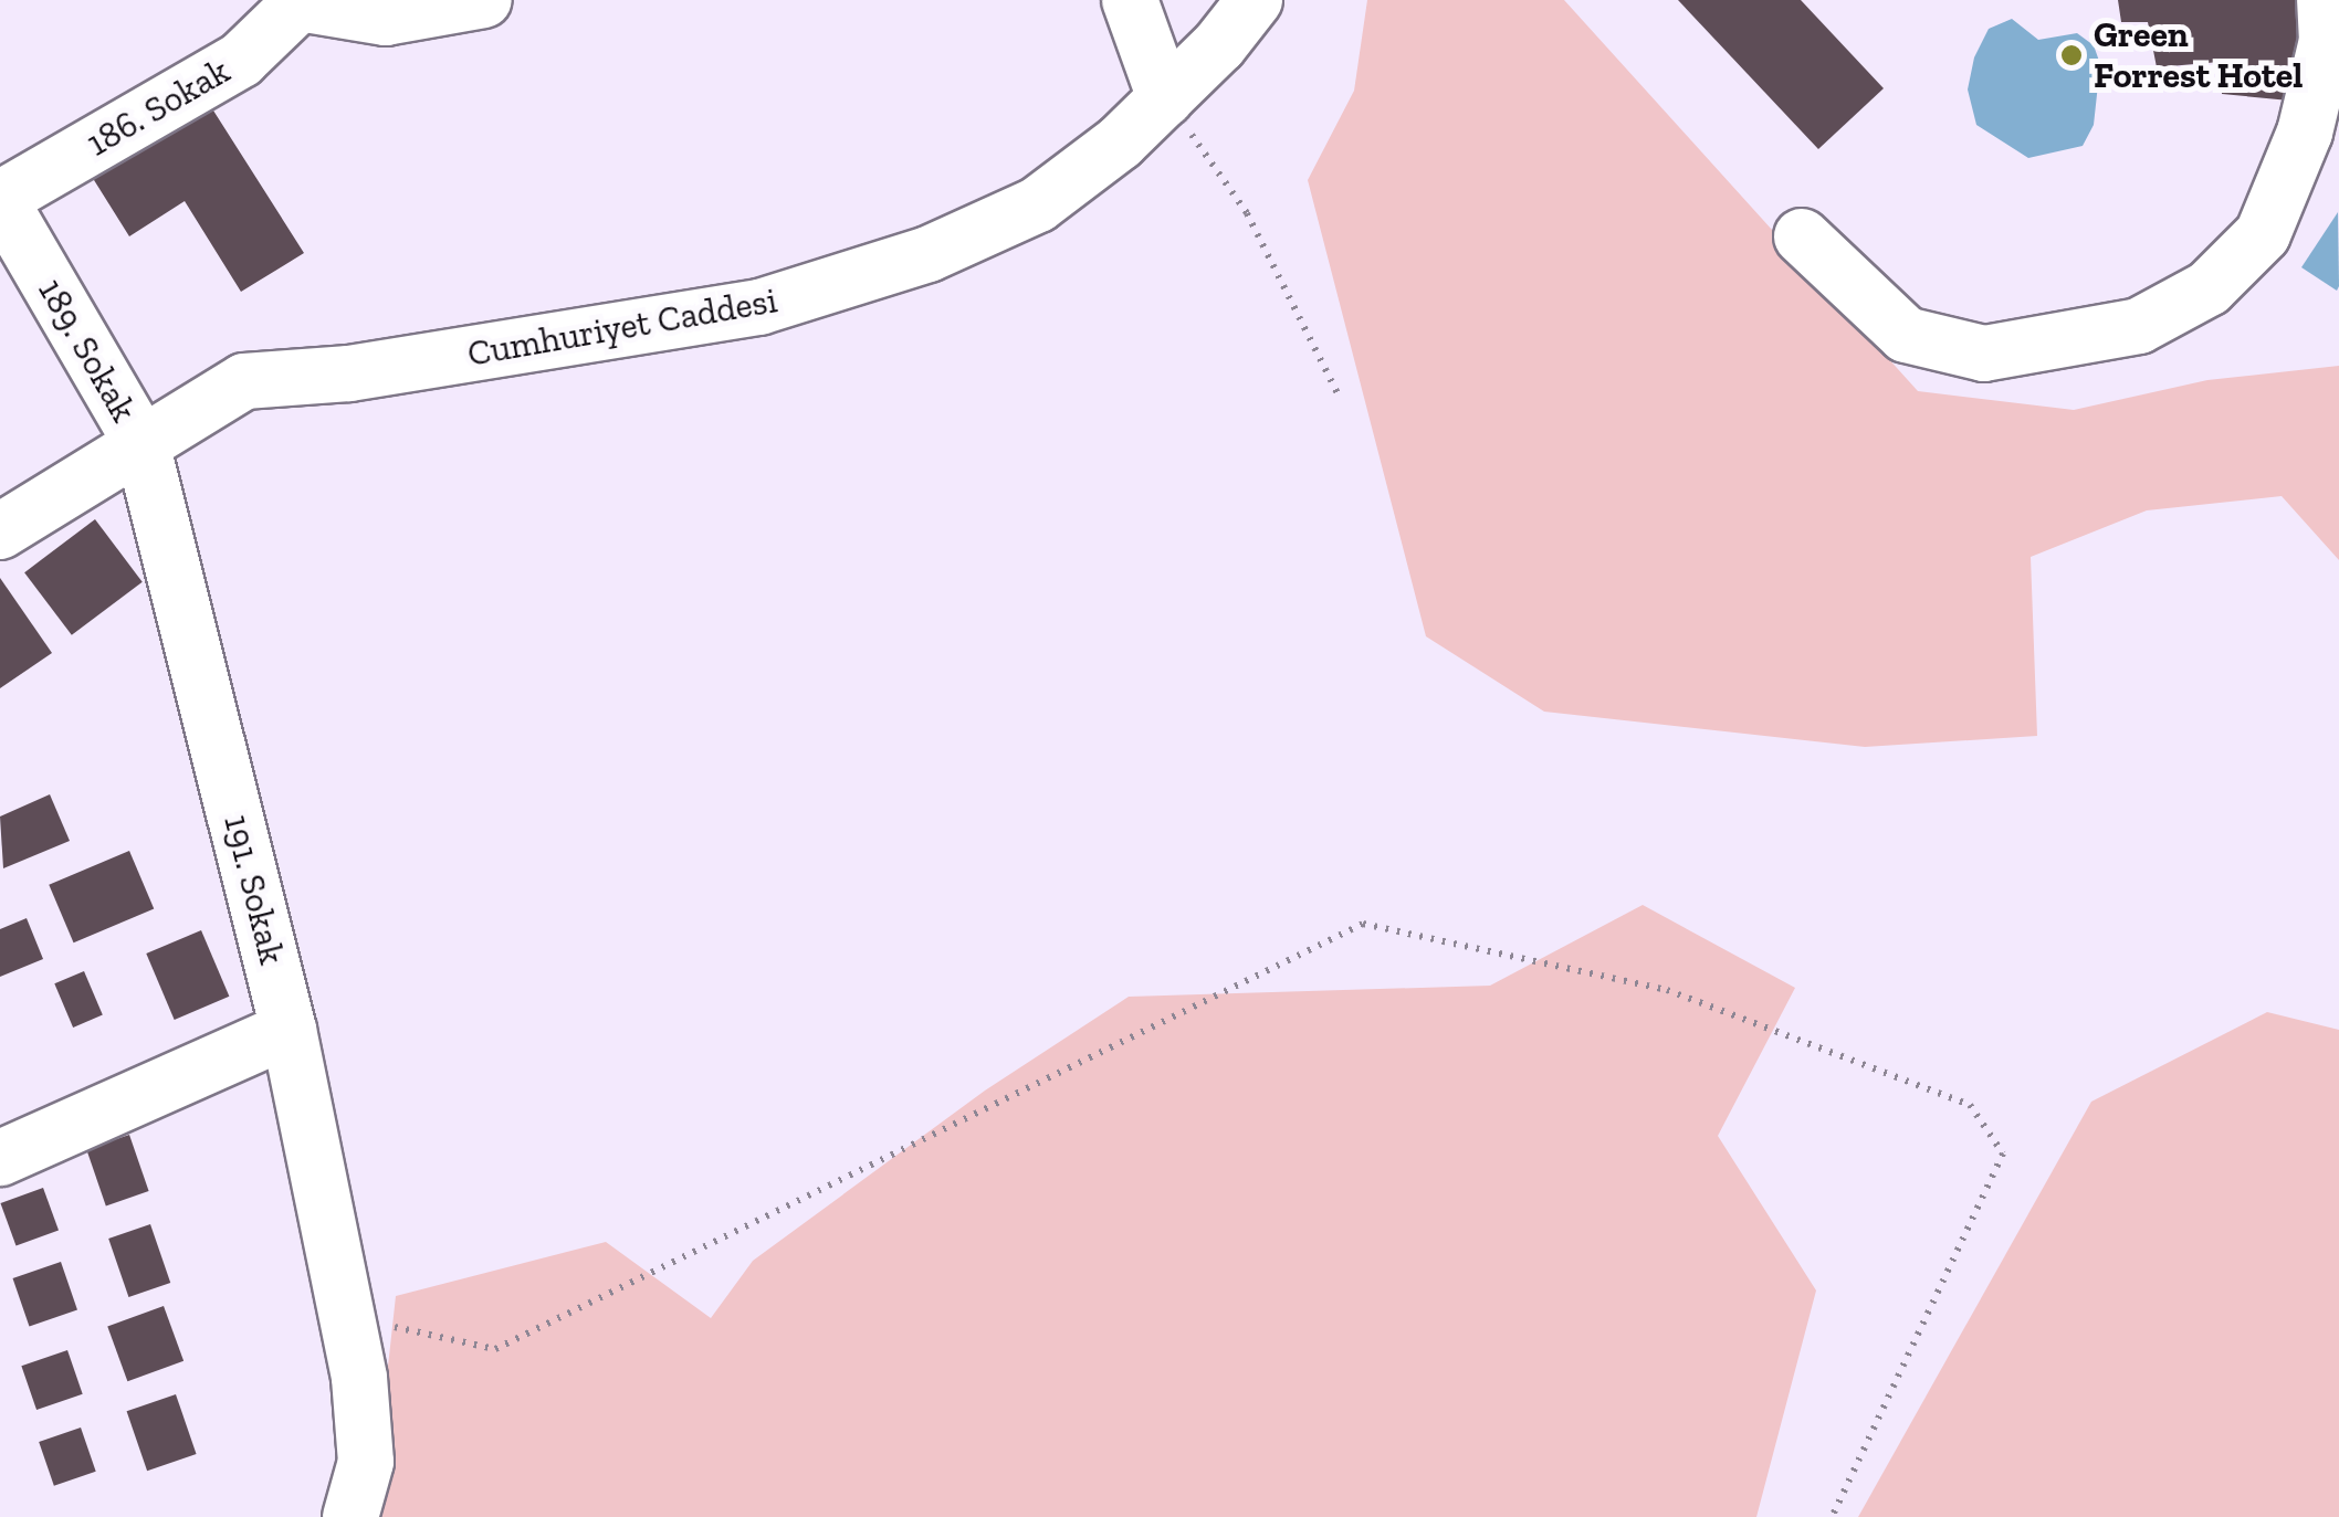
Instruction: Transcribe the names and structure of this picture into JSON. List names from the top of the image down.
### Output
{
  "streets": {
    "street": [
      "186. Sokak",
      "Cumhuriyet Caddesi",
      "189. Sokak",
      "191. Sokak"
    ]
  },
  "crossings": [
    ["186. Sokak", "189. Sokak"],
    ["Cumhuriyet Caddesi", "189. Sokak"],
    ["Cumhuriyet Caddesi", "191. Sokak"],
    ["189. Sokak", "191. Sokak"]
  ],
  "places": ["Green Forrest Hotel"]
}
